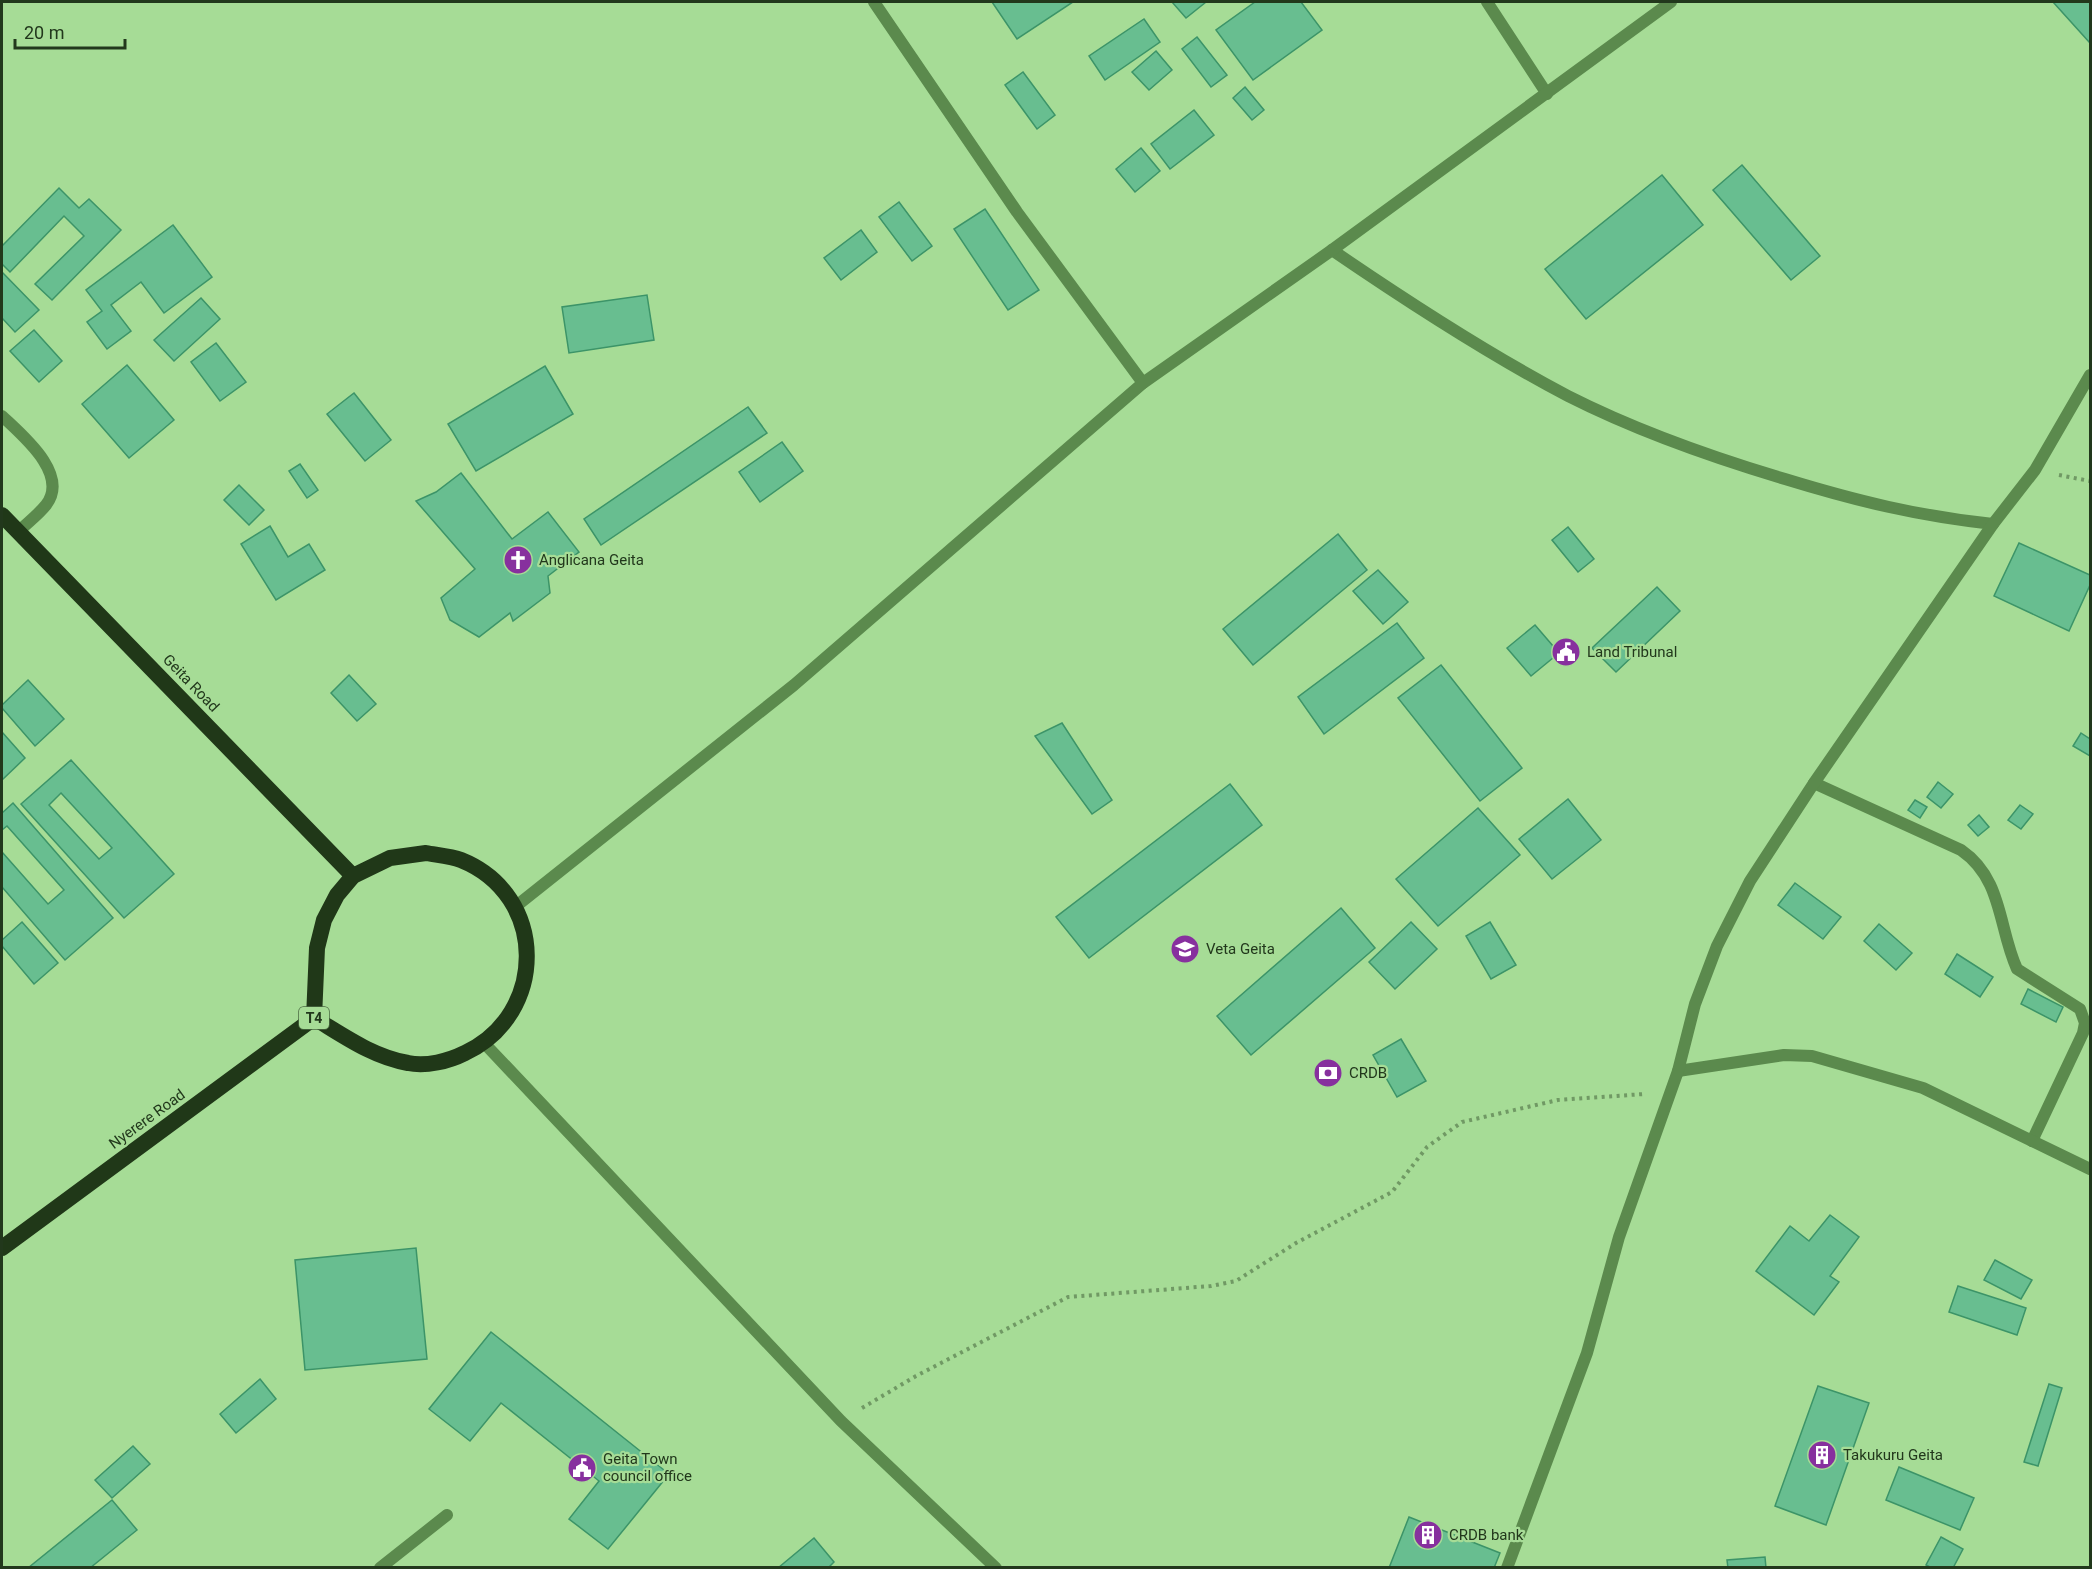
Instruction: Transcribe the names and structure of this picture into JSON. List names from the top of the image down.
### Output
{
  "streets": {
    "highway": ["Geita Road", "T4", "Nyerere Road"]
  },
  "crossings": [
    ["Geita Road", "T4"],
    ["T4", "Nyerere Road"]
  ],
  "places": {
    "church": ["Anglicana Geita"],
    "public building": ["Land Tribunal", "Geita Town council office"],
    "school or university": ["Veta Geita"],
    "bank": ["CRDB"],
    "building": ["Takukuru Geita", "CRDB bank"]
  },
  "scale_bar": "20 m"
}
